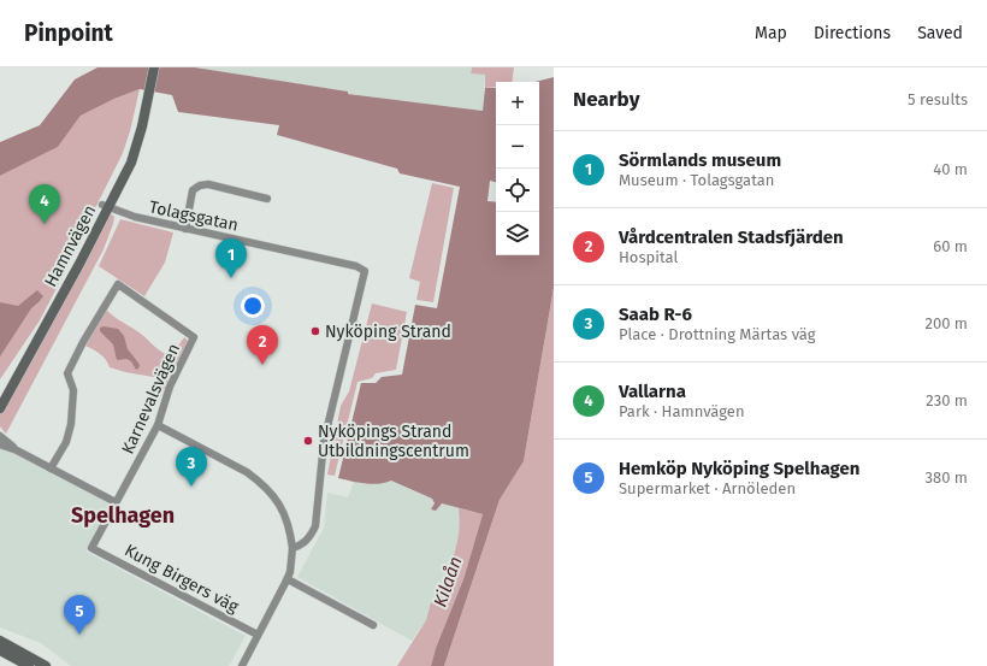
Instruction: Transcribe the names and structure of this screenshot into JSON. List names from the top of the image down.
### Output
{
  "streets": {
    "main road": ["Hamnvägen"],
    "street": ["Tolagsgatan", "Karnevalsvägen", "Kung Birgers väg"]
  },
  "crossings": [
    ["Tolagsgatan", "Hamnvägen"],
    ["Karnevalsvägen", "Kung Birgers väg"]
  ],
  "districts": ["Spelhagen"],
  "water": ["Kilaån"],
  "places": ["Nyköping Strand", "Nyköpings Strand Utbildningscentrum"],
  "page": {
    "header": "Pinpoint",
    "nav": ["Map", "Directions", "Saved"],
    "heading": ["Nearby", "5 results"],
    "map_buttons": ["+", "−"],
    "list": [
      {
        "mark": "1",
        "name": "Sörmlands museum",
        "note": "Museum · Tolagsgatan",
        "value": "40 m"
      },
      {
        "mark": "2",
        "name": "Vårdcentralen Stadsfjärden",
        "note": "Hospital",
        "value": "60 m"
      },
      {
        "mark": "3",
        "name": "Saab R-6",
        "note": "Place · Drottning Märtas väg",
        "value": "200 m"
      },
      {
        "mark": "4",
        "name": "Vallarna",
        "note": "Park · Hamnvägen",
        "value": "230 m"
      },
      {
        "mark": "5",
        "name": "Hemköp Nyköping Spelhagen",
        "note": "Supermarket · Arnöleden",
        "value": "380 m"
      }
    ],
    "pins": [
      "4",
      "1",
      "2",
      "3",
      "5"
    ]
  }
}
